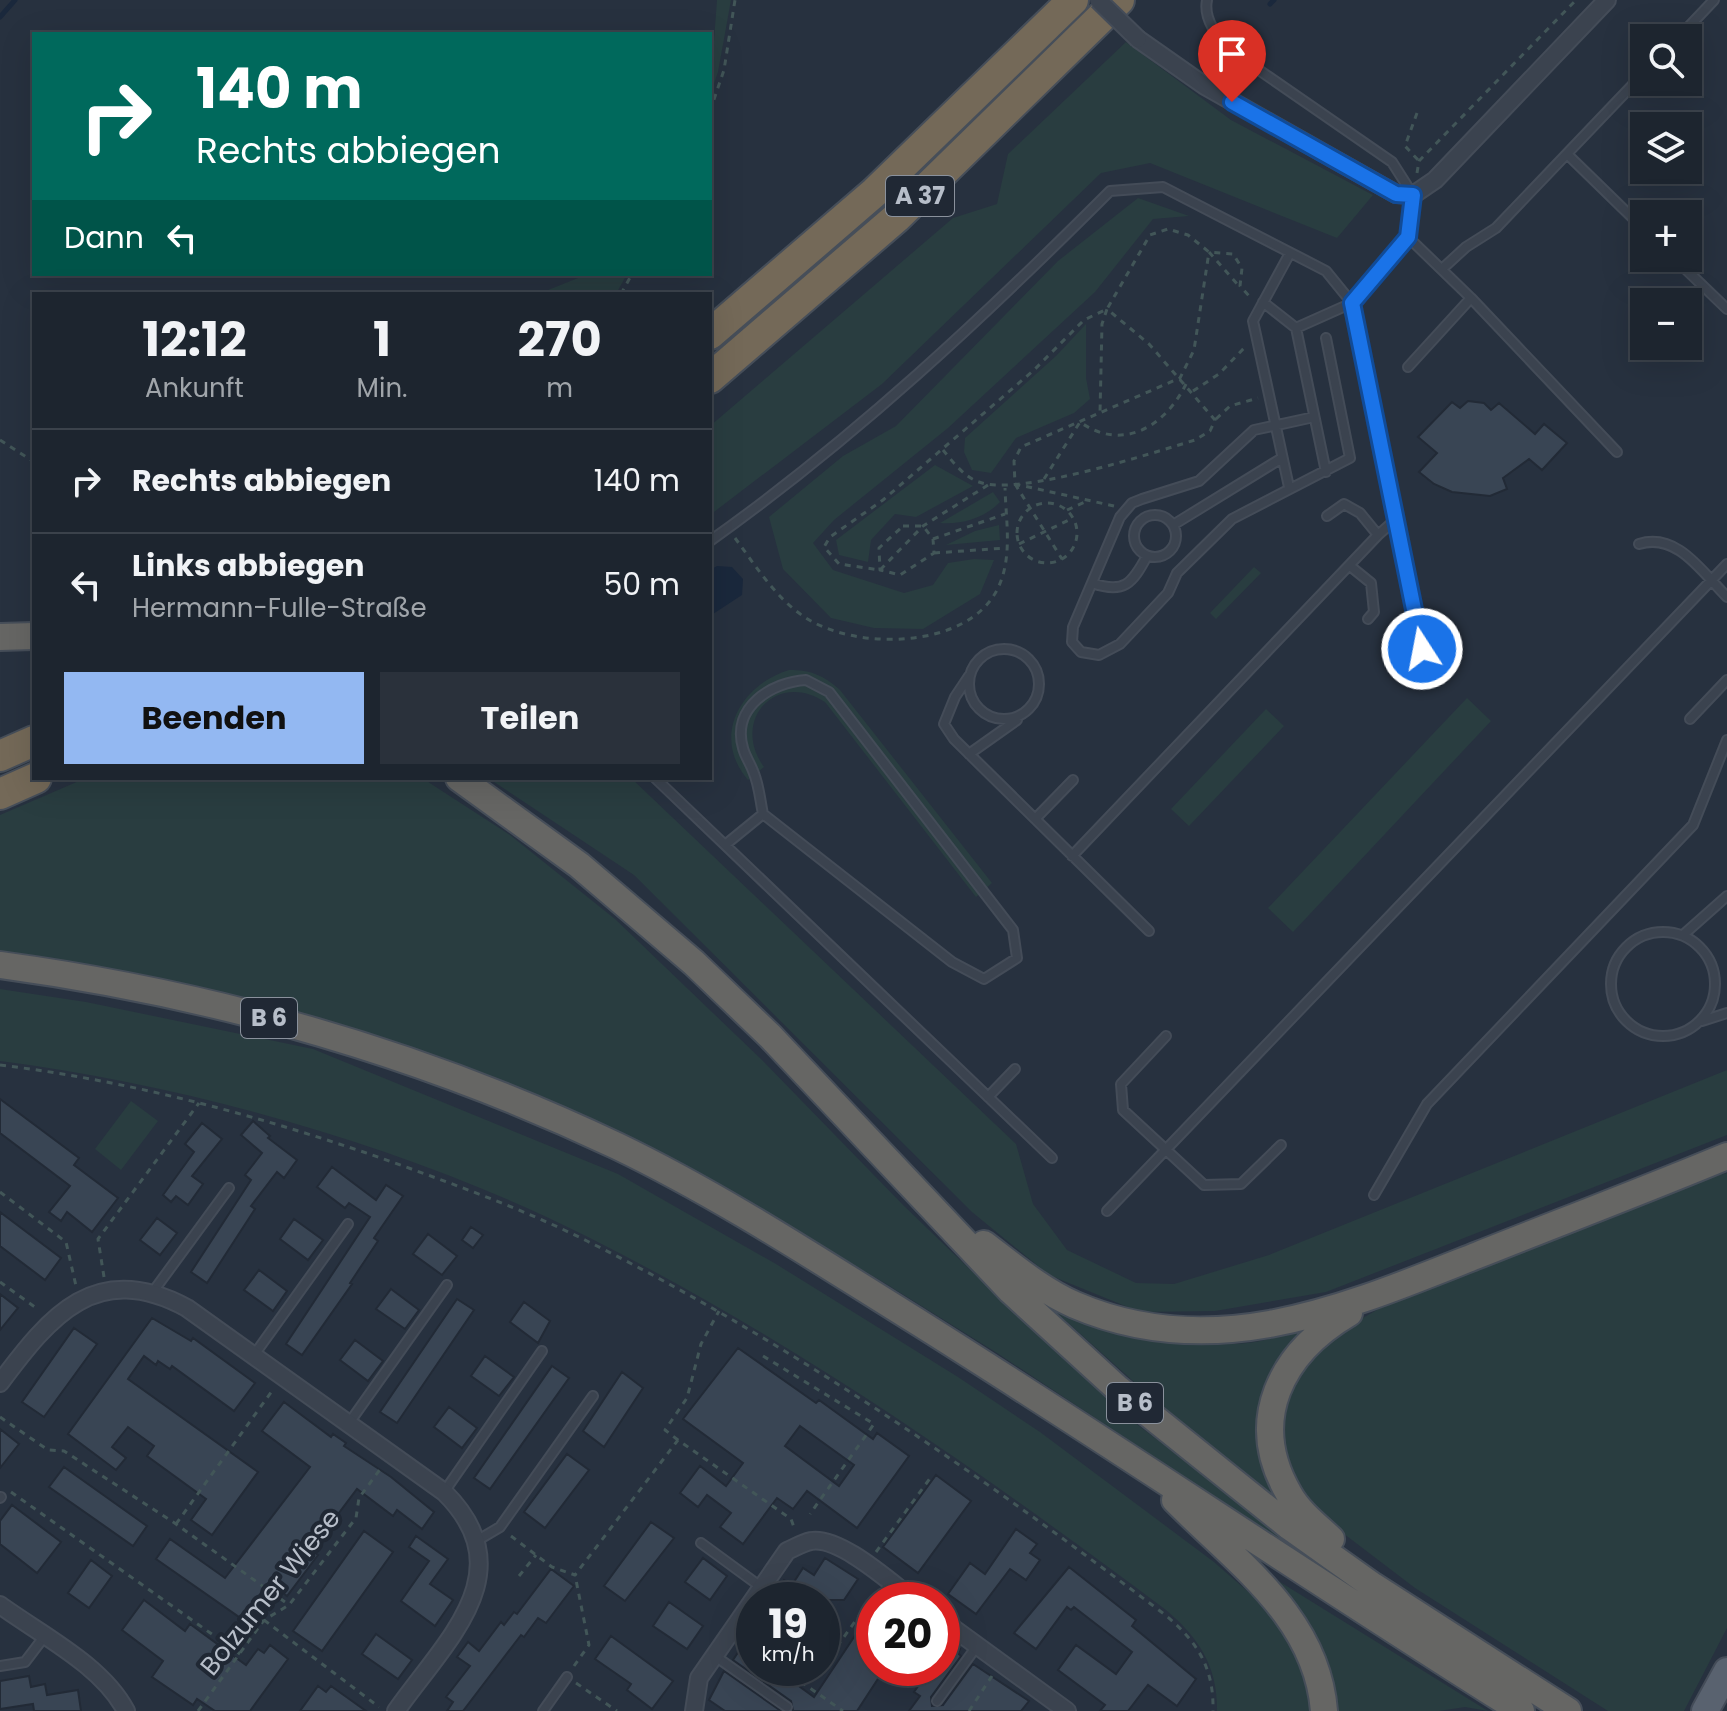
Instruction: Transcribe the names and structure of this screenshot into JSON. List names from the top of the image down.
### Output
{
  "streets": {
    "highway": ["A 37", "B 6"],
    "path": ["Bolzumer Wiese"]
  },
  "page": {
    "map_buttons": ["+", "−"],
    "turn": ["140 m", "Rechts abbiegen"],
    "then": "Dann",
    "eta": [
      "12:12",
      "Ankunft",
      "1",
      "Min.",
      "270",
      "m"
    ],
    "list": [
      {
        "name": "Rechts abbiegen",
        "value": "140 m"
      },
      {
        "name": "Links abbiegen",
        "note": "Hermann-Fulle-Straße",
        "value": "50 m"
      }
    ],
    "buttons": ["Beenden", "Teilen"],
    "speed": "19 km/h",
    "limit": "20"
  }
}
